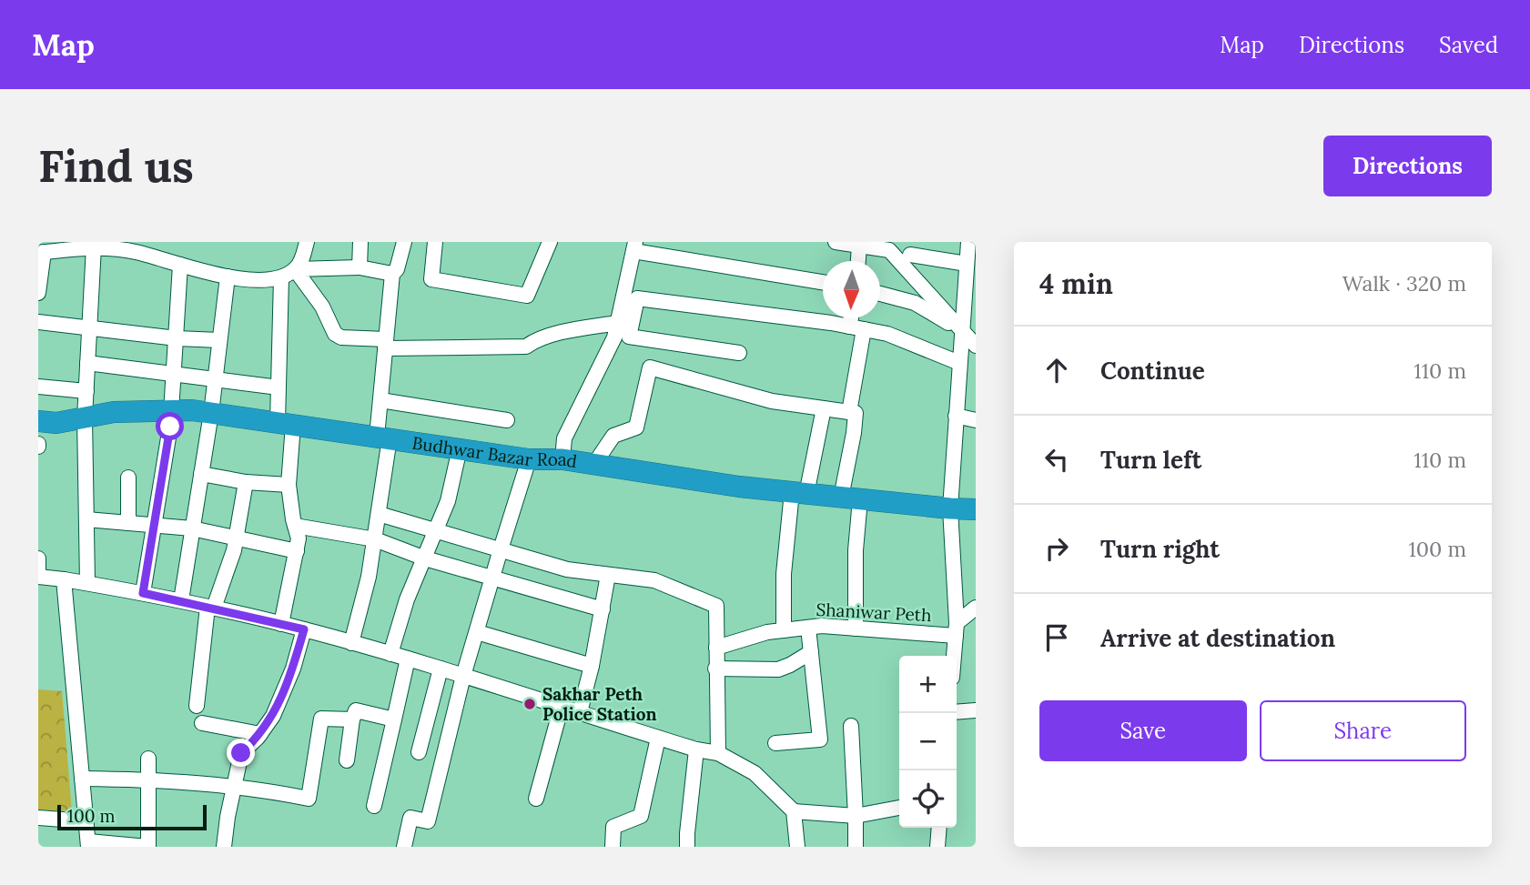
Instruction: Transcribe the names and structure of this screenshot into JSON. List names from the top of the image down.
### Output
{
  "streets": {
    "highway": ["Budhwar Bazar Road"],
    "street": ["Shaniwar Peth"]
  },
  "places": ["Sakhar Peth Police Station"],
  "scale_bar": "100 m",
  "north": "bottom",
  "page": {
    "header": "Map",
    "nav": ["Map", "Directions", "Saved"],
    "buttons": [
      "Directions",
      ["Save", "Share"]
    ],
    "title": "Find us",
    "heading": ["4 min", "Walk · 320 m"],
    "list": [
      ["Continue", "110 m"],
      ["Turn left", "110 m"],
      ["Turn right", "100 m"],
      "Arrive at destination"
    ],
    "map_buttons": ["+", "−"],
    "scale": "100 m"
  }
}
